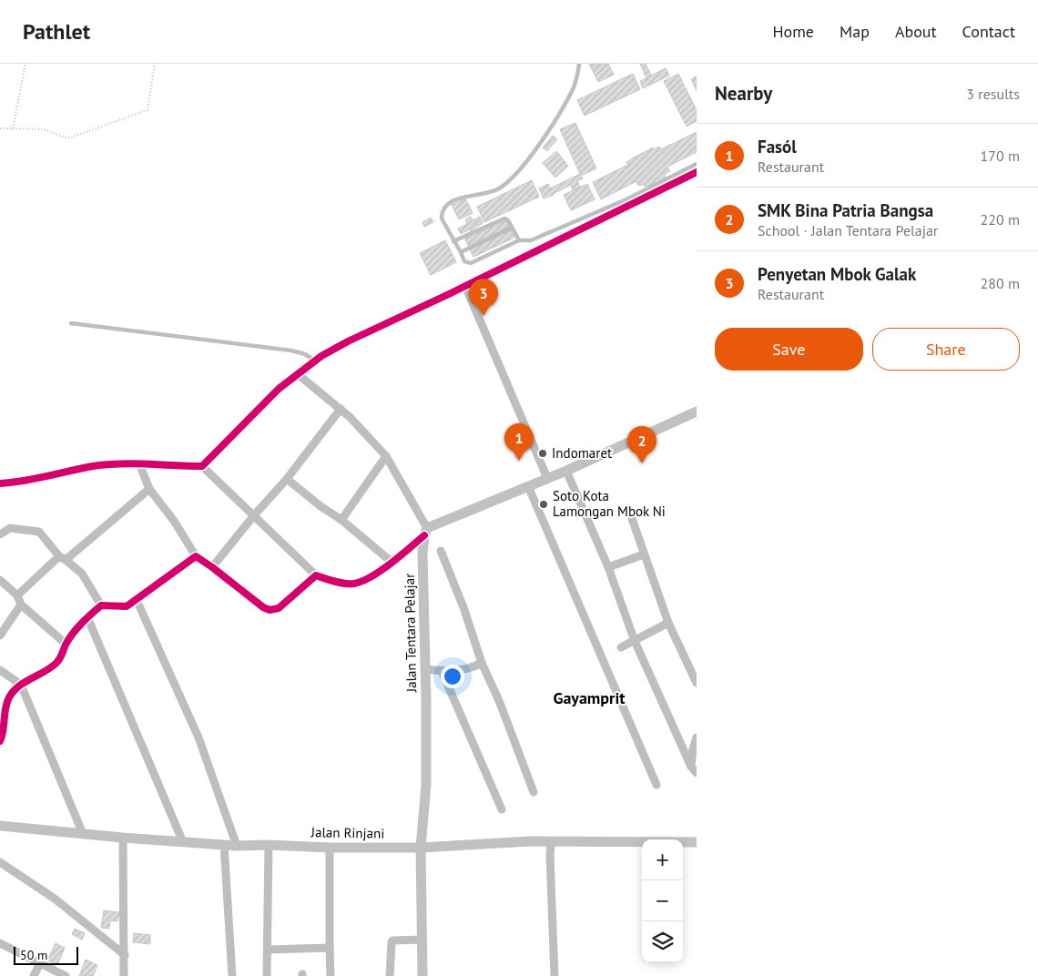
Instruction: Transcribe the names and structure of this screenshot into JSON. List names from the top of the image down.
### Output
{
  "streets": {
    "main road": ["Jalan Tentara Pelajar", "Jalan Rinjani"]
  },
  "crossings": [
    ["Jalan Tentara Pelajar", "Jalan Rinjani"]
  ],
  "districts": ["Gayamprit"],
  "places": ["Indomaret", "Soto Kota Lamongan Mbok Ni"],
  "scale_bar": "50 m",
  "page": {
    "header": "Pathlet",
    "nav": [
      "Home",
      "Map",
      "About",
      "Contact"
    ],
    "heading": ["Nearby", "3 results"],
    "list": [
      {
        "mark": "1",
        "name": "Fasól",
        "note": "Restaurant",
        "value": "170 m"
      },
      {
        "mark": "2",
        "name": "SMK Bina Patria Bangsa",
        "note": "School · Jalan Tentara Pelajar",
        "value": "220 m"
      },
      {
        "mark": "3",
        "name": "Penyetan Mbok Galak",
        "note": "Restaurant",
        "value": "280 m"
      }
    ],
    "pins": ["3", "1", "2"],
    "buttons": ["Save", "Share"],
    "map_buttons": ["+", "−"],
    "scale": "50 m"
  }
}
